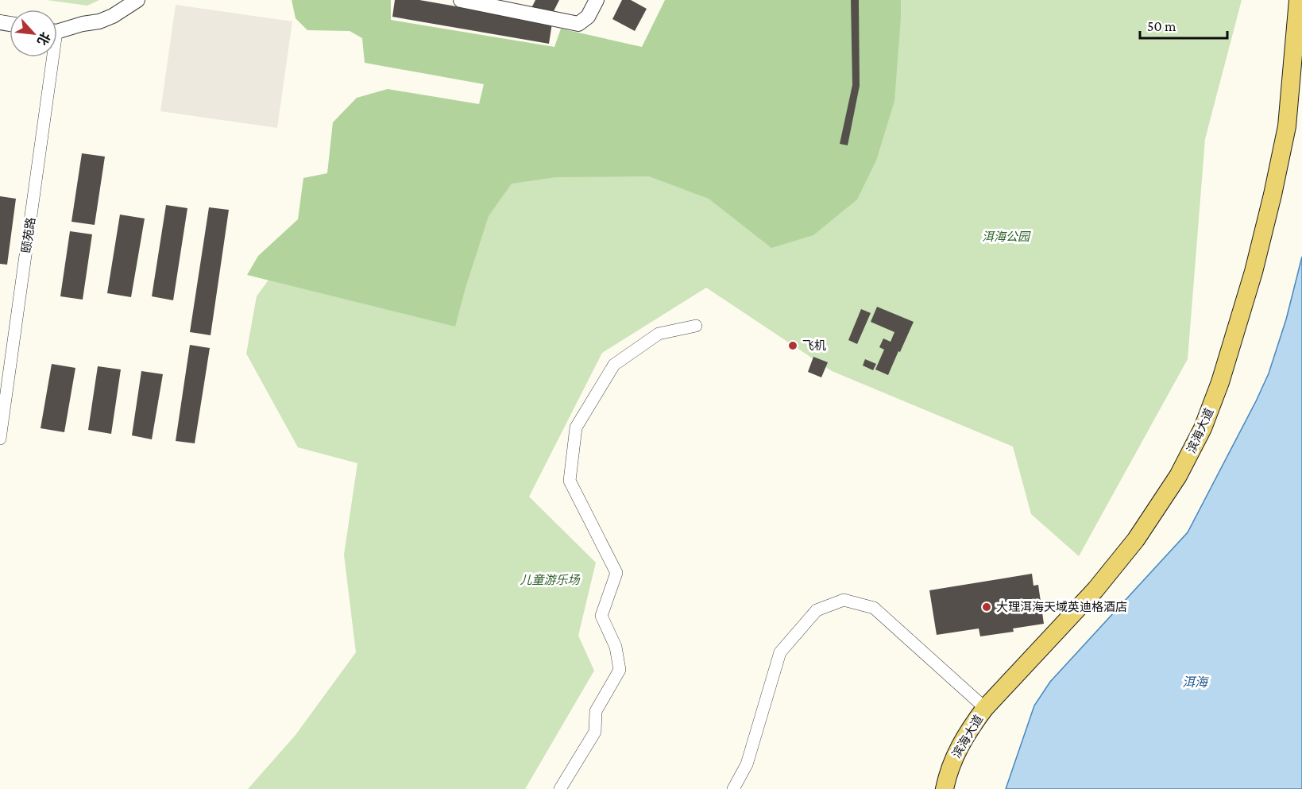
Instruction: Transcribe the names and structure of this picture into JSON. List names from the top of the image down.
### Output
{
  "streets": {
    "main road": ["滨海大道"],
    "street": ["颐苑路"]
  },
  "water": ["洱海"],
  "parks": ["洱海公园", "儿童游乐场"],
  "places": ["飞机", "大理洱海天域英迪格酒店"],
  "scale_bar": "50 m",
  "north": "bottom right"
}
